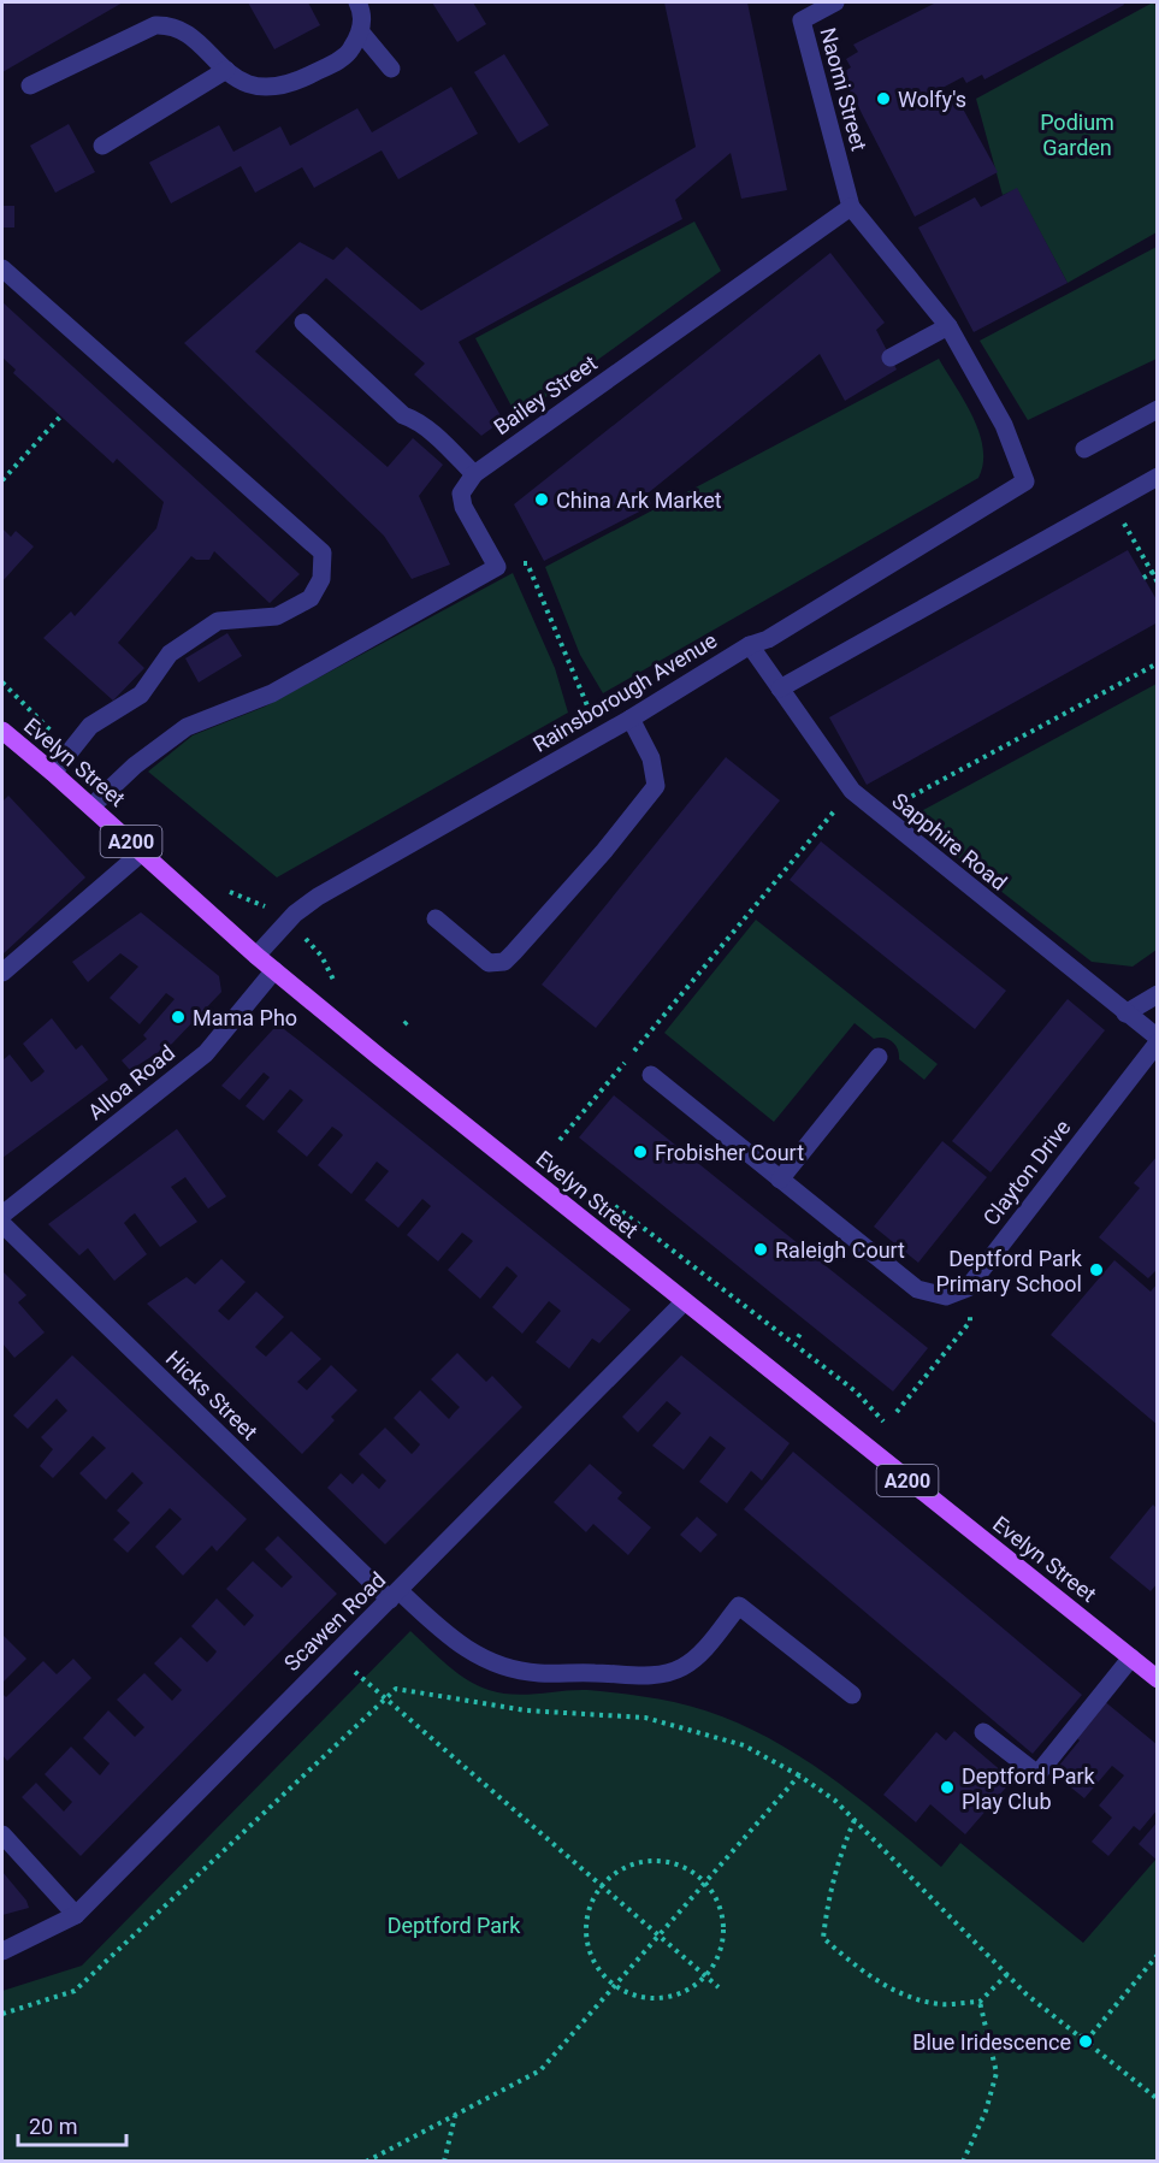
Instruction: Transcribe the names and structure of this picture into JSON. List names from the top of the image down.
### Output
{
  "streets": {
    "main road": ["Evelyn Street", "A200"],
    "street": [
      "Naomi Street",
      "Bailey Street",
      "Rainsborough Avenue",
      "Sapphire Road",
      "Alloa Road",
      "Clayton Drive",
      "Hicks Street",
      "Scawen Road"
    ]
  },
  "crossings": [
    ["Naomi Street", "Bailey Street"],
    ["Rainsborough Avenue", "Evelyn Street"],
    ["Rainsborough Avenue", "Sapphire Road"],
    ["Evelyn Street", "Alloa Road"],
    ["Evelyn Street", "Scawen Road"],
    ["Sapphire Road", "Clayton Drive"],
    ["Hicks Street", "Scawen Road"]
  ],
  "parks": ["Podium Garden", "Deptford Park"],
  "places": [
    "Wolfy's",
    "China Ark Market",
    "Mama Pho",
    "Frobisher Court",
    "Raleigh Court",
    "Deptford Park Primary School",
    "Deptford Park Play Club",
    "Blue Iridescence"
  ],
  "scale_bar": "20 m"
}
